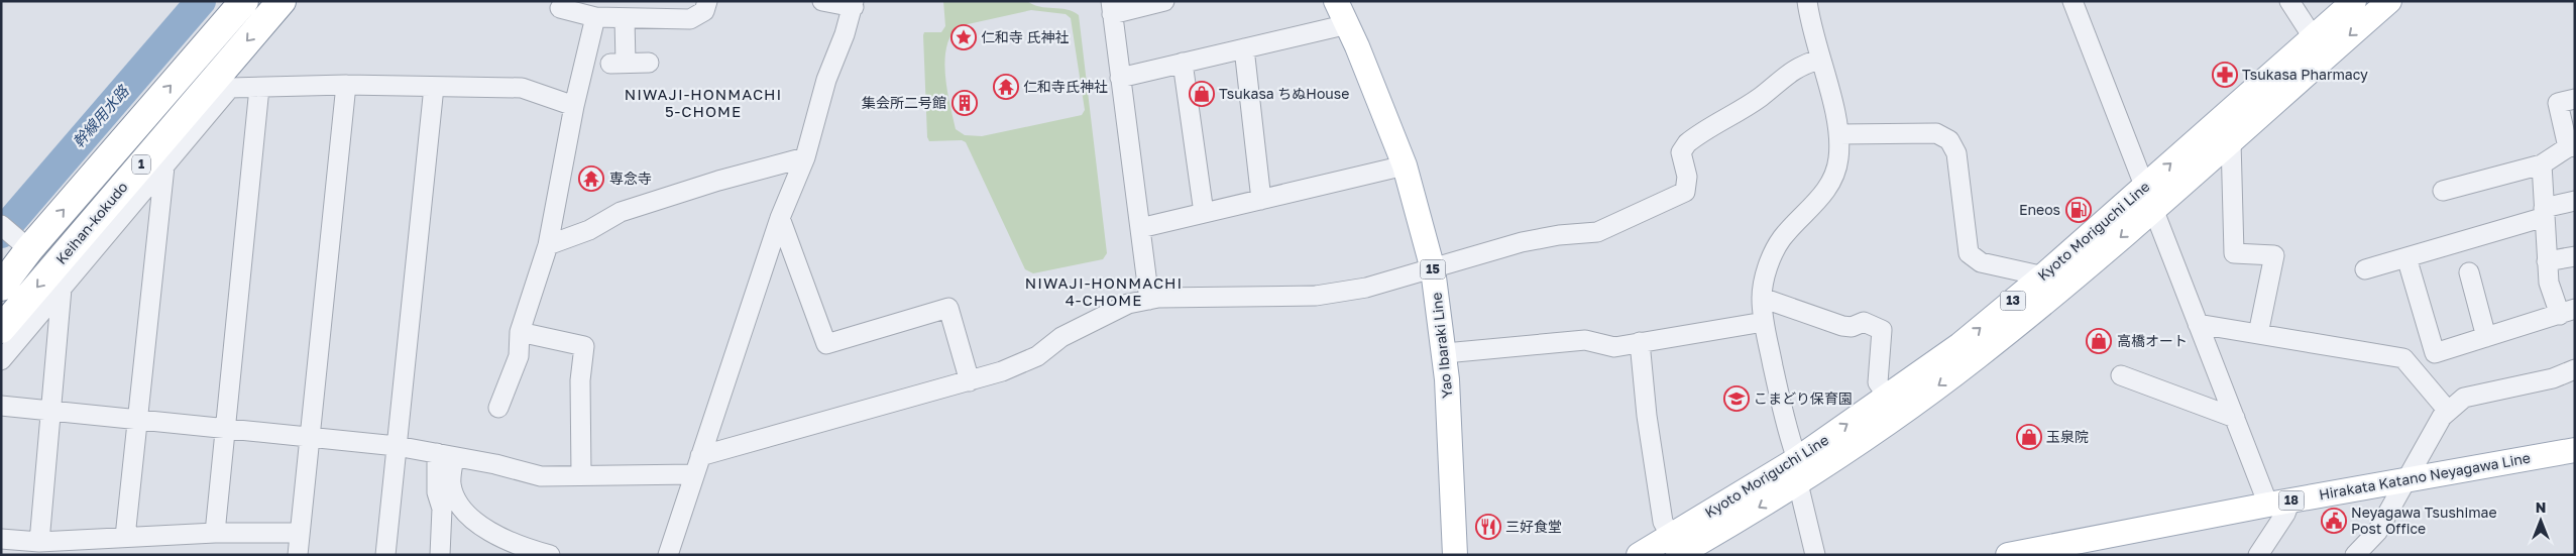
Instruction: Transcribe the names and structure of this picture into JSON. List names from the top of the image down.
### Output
{
  "streets": {
    "highway": ["1", "Keihan-kokudo"],
    "main road": [
      "Kyoto Moriguchi Line",
      "15",
      "13",
      "Yao Ibaraki Line",
      "Hirakata Katano Neyagawa Line",
      "18"
    ]
  },
  "districts": ["NIWAJI-HONMACHI 5-CHOME", "NIWAJI-HONMACHI 4-CHOME"],
  "water": ["幹線用水路"],
  "places": {
    "place": ["仁和寺 氏神社"],
    "pharmacy": ["Tsukasa Pharmacy"],
    "temple": ["仁和寺氏神社", "専念寺"],
    "shop": ["Tsukasa ちぬHouse", "高橋オート", "玉泉院"],
    "building": ["集会所二号館"],
    "fuel station": ["Eneos"],
    "school or university": ["こまどり保育園"],
    "public building": ["Neyagawa Tsushimae Post Office"],
    "restaurant": ["三好食堂"]
  },
  "north": "top"
}
